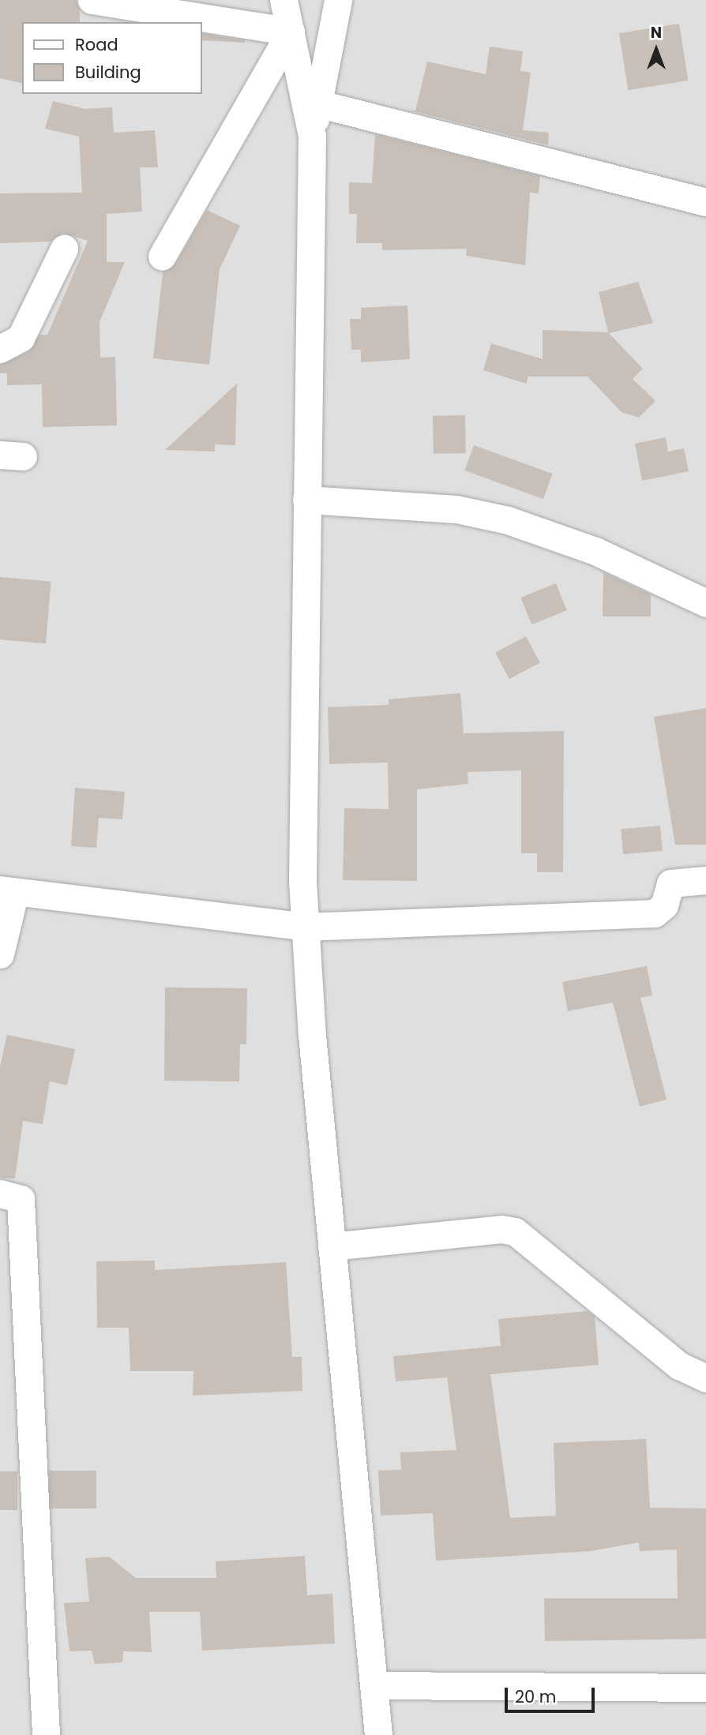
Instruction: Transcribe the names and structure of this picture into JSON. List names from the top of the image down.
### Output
{
  "legend": ["Road", "Building"],
  "scale_bar": "20 m",
  "north": "top"
}
